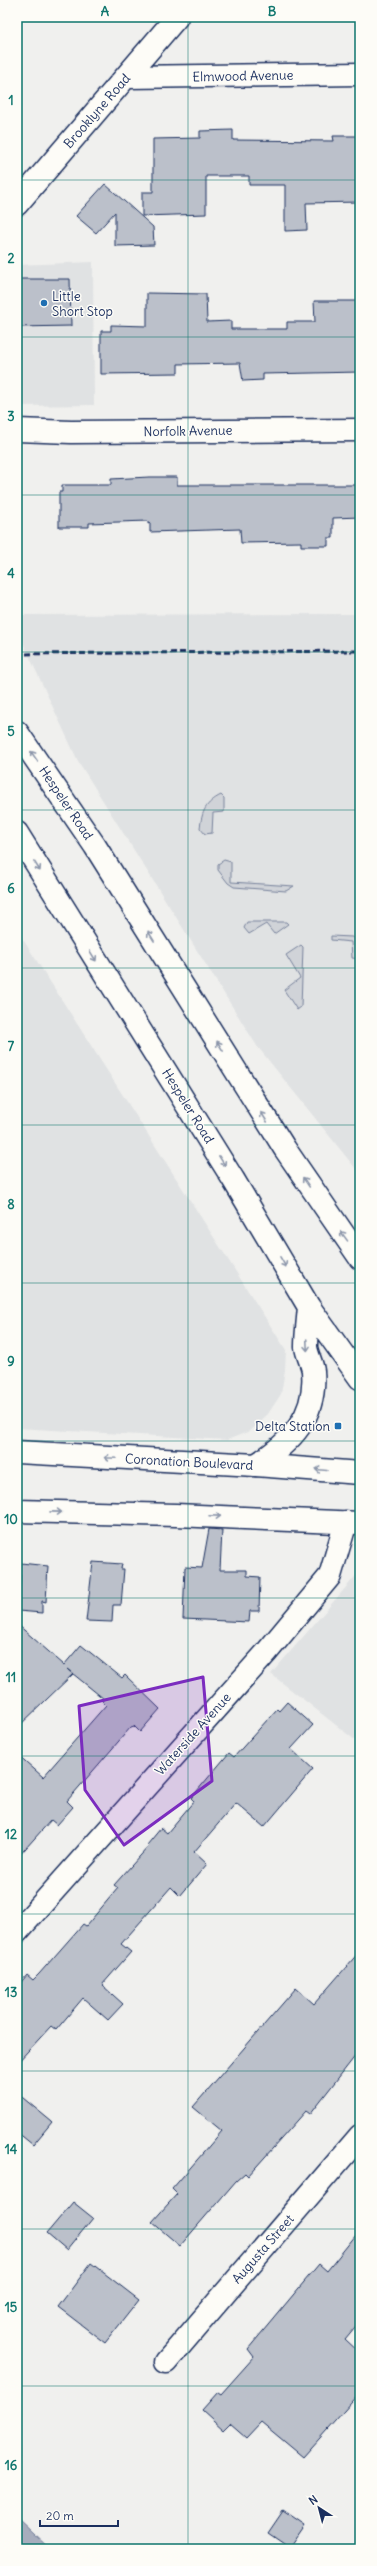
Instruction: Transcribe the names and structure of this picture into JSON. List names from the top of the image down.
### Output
{
  "streets": {
    "main road": [
      "Elmwood Avenue",
      "Brooklyne Road",
      "Norfolk Avenue",
      "Hespeler Road",
      "Coronation Boulevard",
      "Waterside Avenue",
      "Augusta Street"
    ]
  },
  "crossings": [
    ["Elmwood Avenue", "Brooklyne Road"]
  ],
  "places": {
    "other": ["Little Short Stop"],
    "transit": ["Delta Station"]
  },
  "scale_bar": "20 m",
  "north": "top left",
  "grid": {
    "columns": ["A", "B"],
    "rows": [
      "1",
      "2",
      "3",
      "4",
      "5",
      "6",
      "7",
      "8",
      "9",
      "10",
      "11",
      "12",
      "13",
      "14",
      "15",
      "16"
    ]
  }
}
